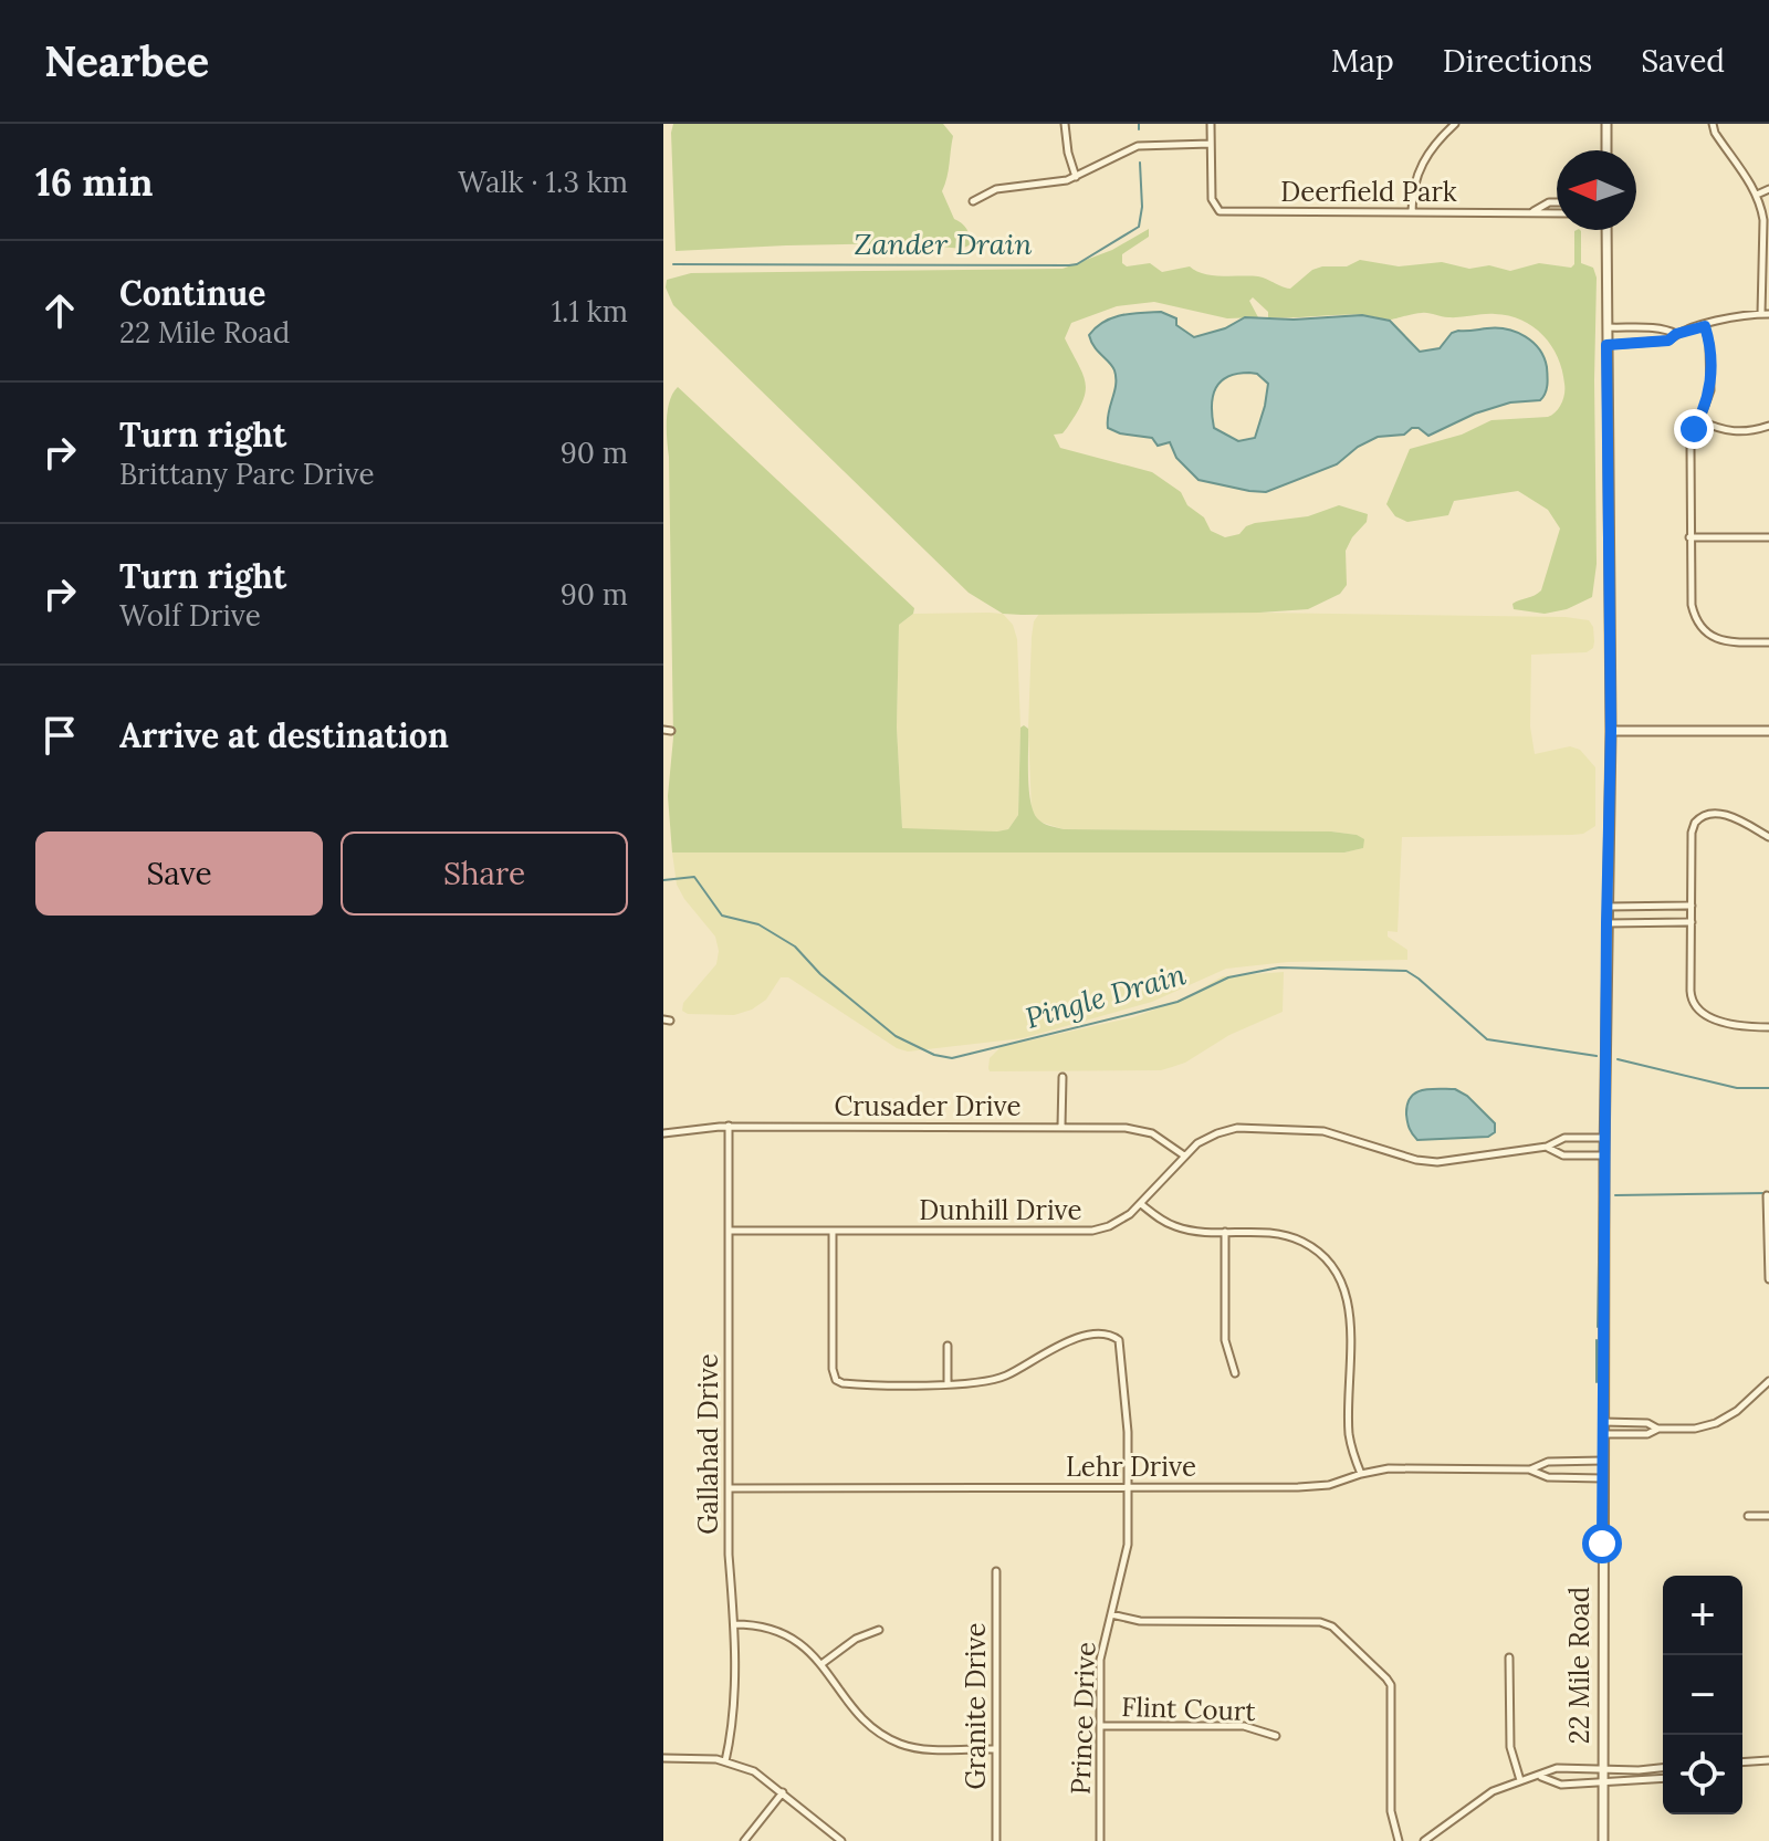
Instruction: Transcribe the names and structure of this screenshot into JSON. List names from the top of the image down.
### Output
{
  "streets": {
    "street": [
      "Deerfield Park",
      "Crusader Drive",
      "Dunhill Drive",
      "Gallahad Drive",
      "Lehr Drive",
      "22 Mile Road",
      "Granite Drive",
      "Flint Court",
      "Prince Drive"
    ]
  },
  "crossings": [
    ["Crusader Drive", "Dunhill Drive"],
    ["Crusader Drive", "Gallahad Drive"],
    ["Dunhill Drive", "Gallahad Drive"],
    ["Dunhill Drive", "22 Mile Road"],
    ["Gallahad Drive", "Lehr Drive"],
    ["Lehr Drive", "22 Mile Road"],
    ["Lehr Drive", "Prince Drive"],
    ["Flint Court", "Prince Drive"]
  ],
  "water": ["Zander Drain", "Pingle Drain"],
  "north": "left",
  "page": {
    "header": "Nearbee",
    "nav": ["Map", "Directions", "Saved"],
    "heading": ["16 min", "Walk · 1.3 km"],
    "list": [
      ["Continue", "22 Mile Road", "1.1 km"],
      ["Turn right", "Brittany Parc Drive", "90 m"],
      ["Turn right", "Wolf Drive", "90 m"],
      "Arrive at destination"
    ],
    "buttons": ["Save", "Share"],
    "map_buttons": ["+", "−"]
  }
}
